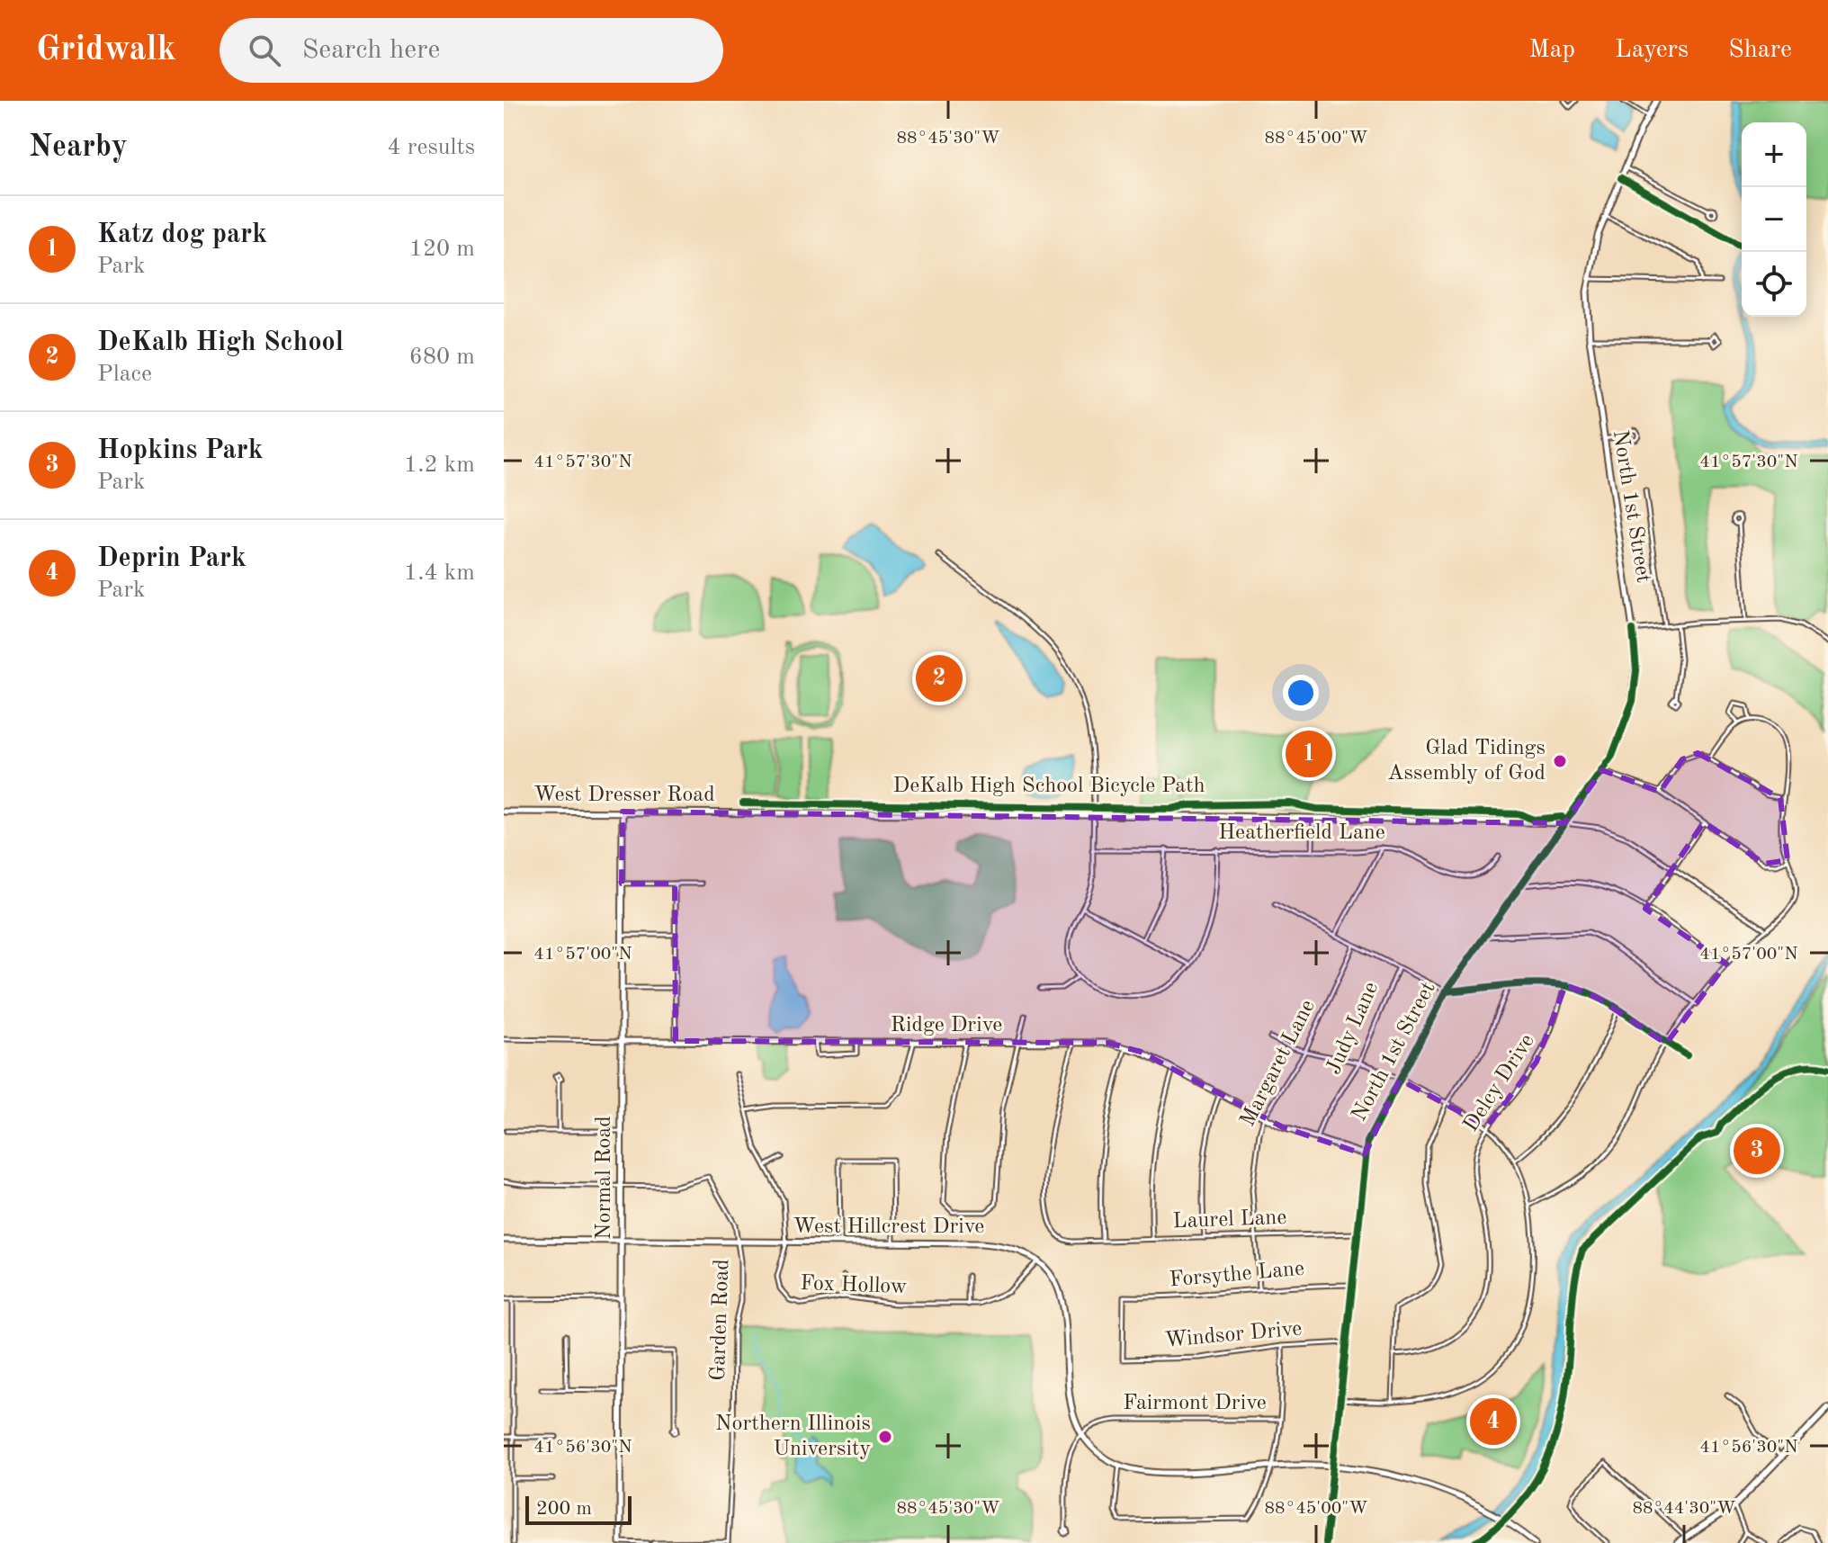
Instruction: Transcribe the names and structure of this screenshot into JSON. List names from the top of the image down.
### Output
{
  "streets": {
    "street": [
      "North 1st Street",
      "West Dresser Road",
      "Heatherfield Lane",
      "Ridge Drive",
      "Judy Lane",
      "Margaret Lane",
      "Delcy Drive",
      "Normal Road",
      "Laurel Lane",
      "West Hillcrest Drive",
      "Forsythe Lane",
      "Fox Hollow",
      "Garden Road",
      "Windsor Drive",
      "Fairmont Drive"
    ],
    "cycle path": ["DeKalb High School Bicycle Path"]
  },
  "crossings": [
    ["North 1st Street", "West Dresser Road"],
    ["North 1st Street", "Ridge Drive"],
    ["North 1st Street", "Laurel Lane"],
    ["North 1st Street", "West Hillcrest Drive"],
    ["North 1st Street", "Forsythe Lane"],
    ["North 1st Street", "Windsor Drive"],
    ["West Dresser Road", "Normal Road"],
    ["Ridge Drive", "Judy Lane"],
    ["Ridge Drive", "Margaret Lane"],
    ["Ridge Drive", "Normal Road"],
    ["Ridge Drive", "Laurel Lane"],
    ["Margaret Lane", "Laurel Lane"],
    ["Margaret Lane", "Forsythe Lane"],
    ["Normal Road", "West Hillcrest Drive"],
    ["Normal Road", "Garden Road"],
    ["West Hillcrest Drive", "Fox Hollow"],
    ["West Hillcrest Drive", "Garden Road"],
    ["West Hillcrest Drive", "Fairmont Drive"],
    ["Forsythe Lane", "Windsor Drive"]
  ],
  "places": ["Glad Tidings Assembly of God", "Northern Illinois University"],
  "scale_bar": "200 m",
  "page": {
    "header": "Gridwalk",
    "search": "Search here",
    "nav": ["Map", "Layers", "Share"],
    "heading": ["Nearby", "4 results"],
    "map_buttons": ["+", "−"],
    "list": [
      {
        "mark": "1",
        "name": "Katz dog park",
        "note": "Park",
        "value": "120 m"
      },
      {
        "mark": "2",
        "name": "DeKalb High School",
        "note": "Place",
        "value": "680 m"
      },
      {
        "mark": "3",
        "name": "Hopkins Park",
        "note": "Park",
        "value": "1.2 km"
      },
      {
        "mark": "4",
        "name": "Deprin Park",
        "note": "Park",
        "value": "1.4 km"
      }
    ],
    "pins": [
      "2",
      "1",
      "3",
      "4"
    ],
    "scale": "200 m"
  },
  "coordinates": [
    "88°45'30\"W",
    "88°45'00\"W",
    "41°57'30\"N",
    "41°57'00\"N",
    "41°56'30\"N",
    "88°44'30\"W"
  ]
}
